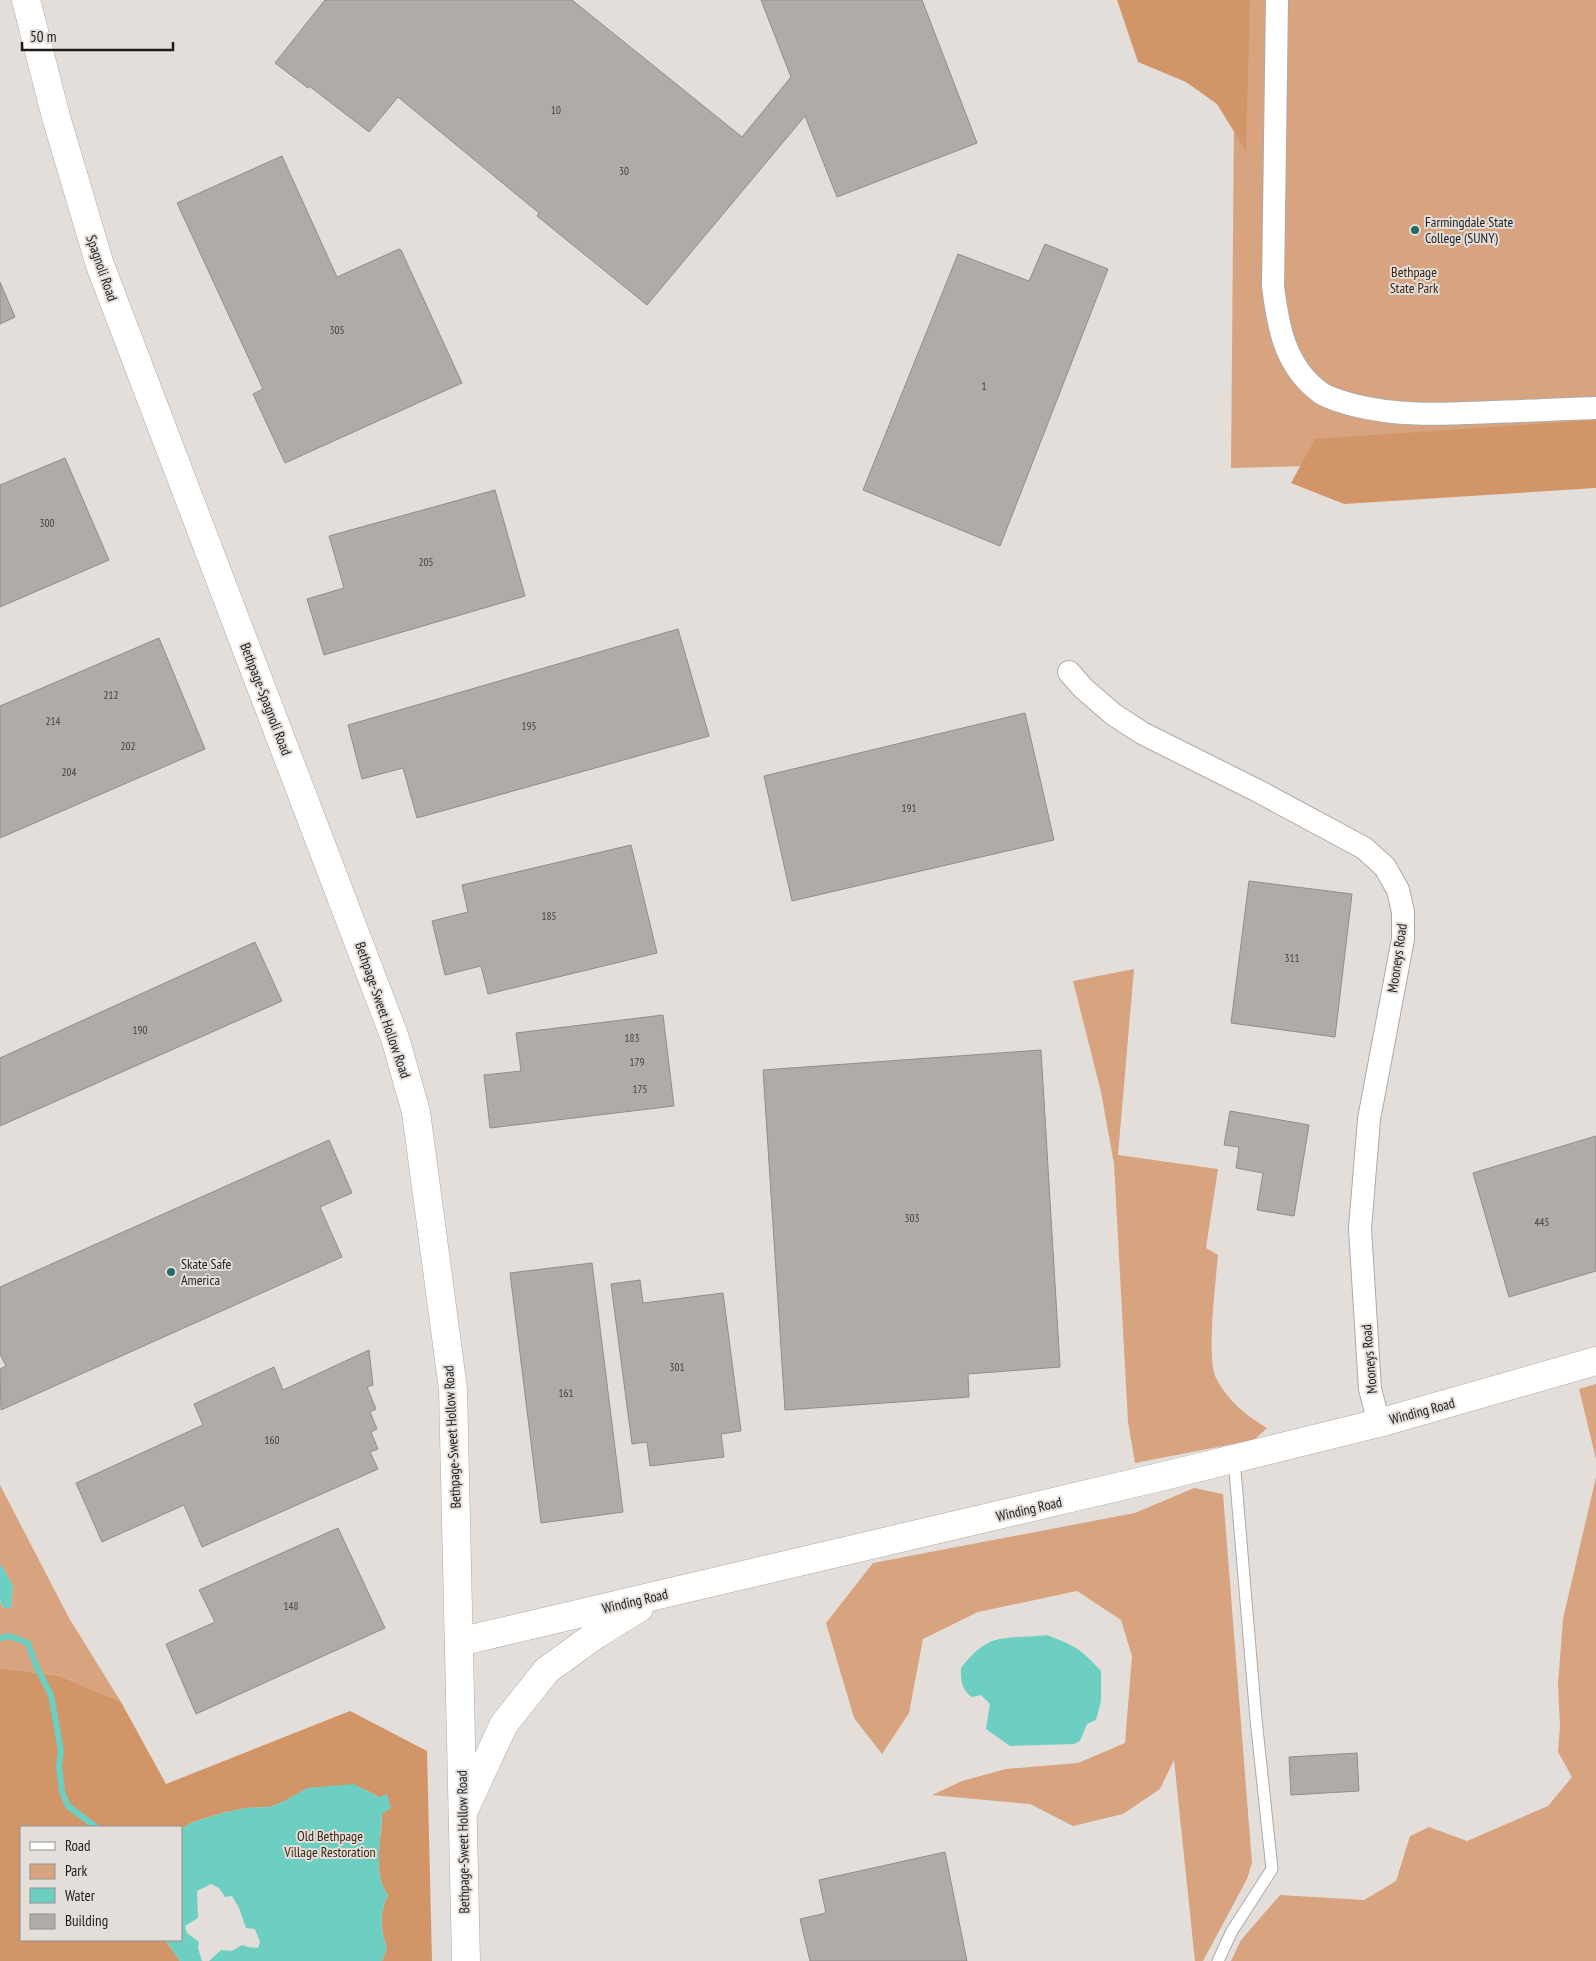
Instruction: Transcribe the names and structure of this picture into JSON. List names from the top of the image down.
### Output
{
  "streets": {
    "main road": [
      "Spagnoli Road",
      "Bethpage-Spagnoli Road",
      "Bethpage-Sweet Hollow Road",
      "Winding Road"
    ],
    "street": ["Mooneys Road"]
  },
  "crossings": [
    ["Spagnoli Road", "Bethpage-Spagnoli Road"],
    ["Bethpage-Spagnoli Road", "Bethpage-Sweet Hollow Road"],
    ["Mooneys Road", "Winding Road"],
    ["Bethpage-Sweet Hollow Road", "Winding Road"]
  ],
  "parks": ["Bethpage State Park", "Old Bethpage Village Restoration"],
  "places": ["Farmingdale State College (SUNY)", "Skate Safe America"],
  "house_numbers": [
    "10",
    "30",
    "305",
    "1",
    "300",
    "205",
    "212",
    "214",
    "195",
    "202",
    "204",
    "191",
    "185",
    "311",
    "190",
    "183",
    "179",
    "175",
    "303",
    "445",
    "301",
    "161",
    "160",
    "148"
  ],
  "legend": [
    "Road",
    "Park",
    "Water",
    "Building"
  ],
  "scale_bar": "50 m"
}
